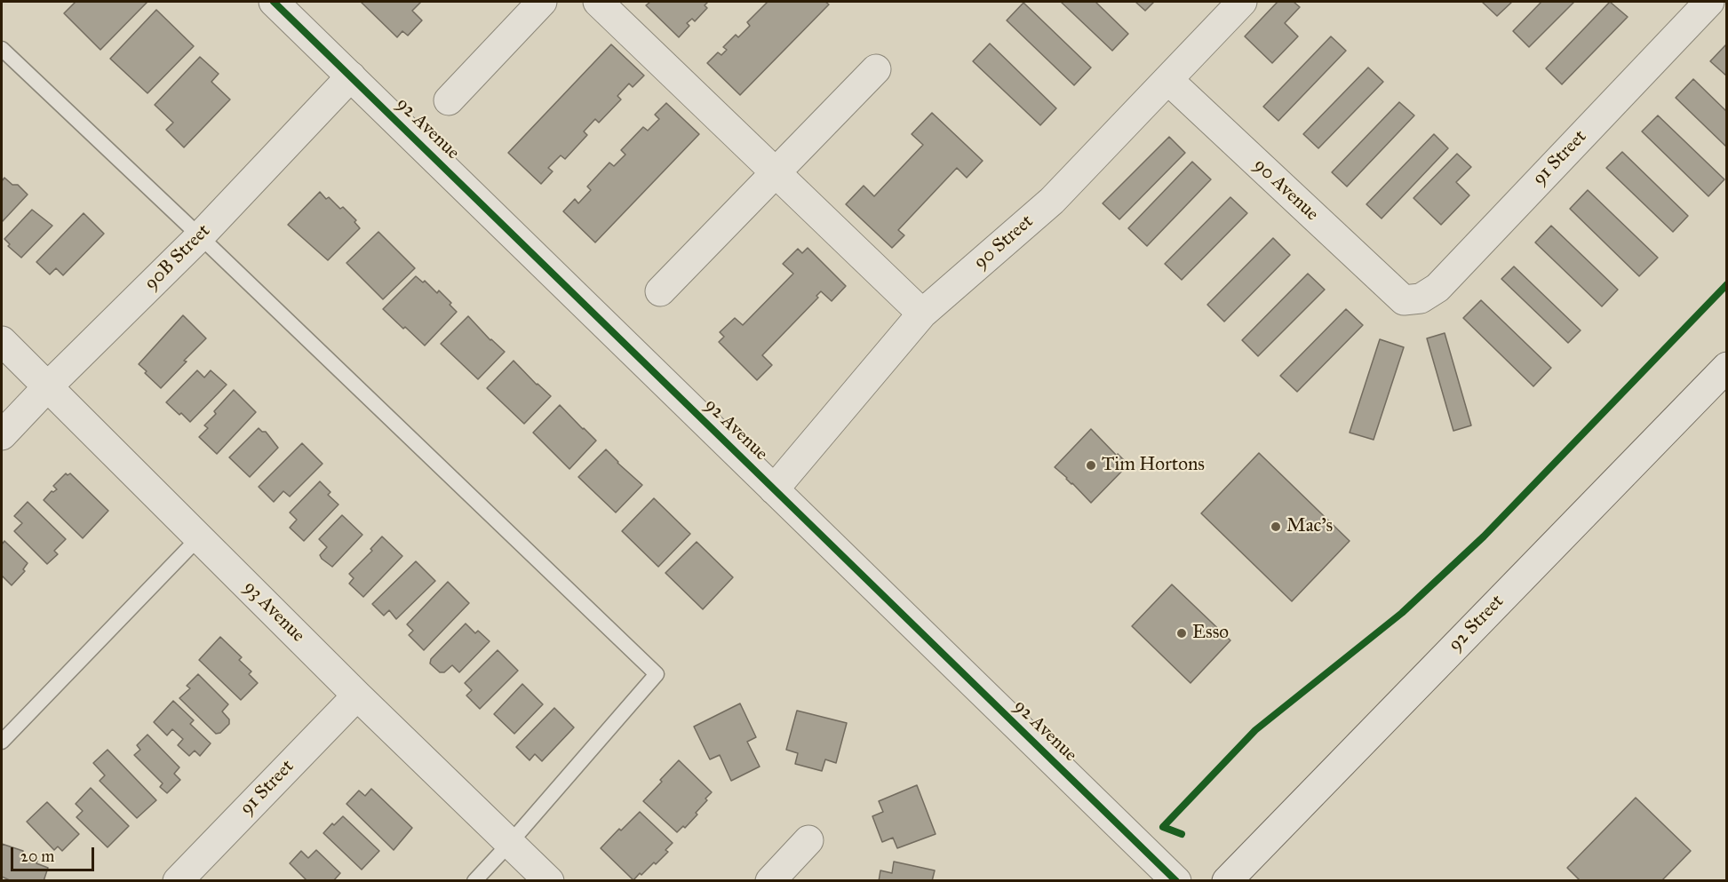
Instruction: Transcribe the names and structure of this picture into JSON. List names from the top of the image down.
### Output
{
  "streets": {
    "street": [
      "92 Avenue",
      "91 Street",
      "90 Avenue",
      "90 Street",
      "90B Street",
      "93 Avenue",
      "92 Street"
    ]
  },
  "crossings": [
    ["92 Avenue", "90 Street"],
    ["92 Avenue", "90B Street"],
    ["91 Street", "90 Avenue"],
    ["91 Street", "93 Avenue"],
    ["90 Avenue", "90 Street"],
    ["90B Street", "93 Avenue"]
  ],
  "places": ["Tim Hortons", "Mac's", "Esso"],
  "scale_bar": "20 m"
}
